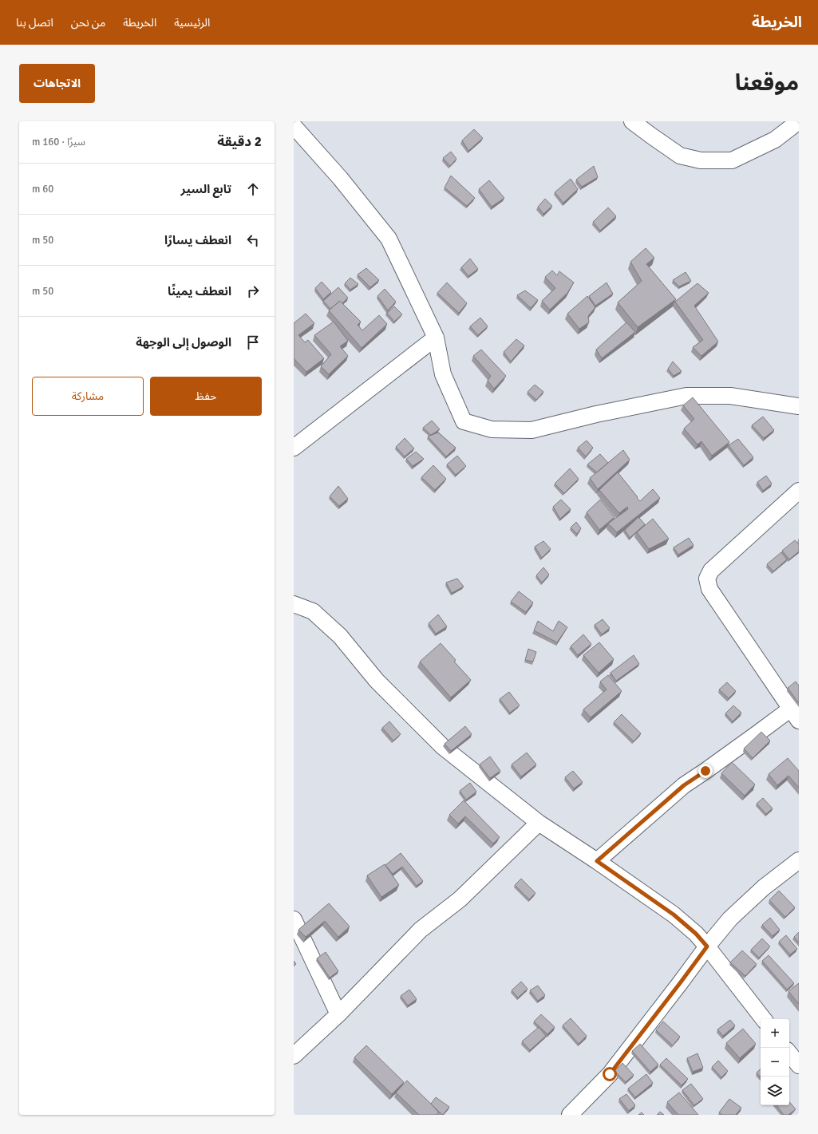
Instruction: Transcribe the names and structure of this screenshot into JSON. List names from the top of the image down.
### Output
{
  "page": {
    "header": "الخريطة",
    "nav": [
      "الرئيسية",
      "الخريطة",
      "من نحن",
      "اتصل بنا"
    ],
    "title": "موقعنا",
    "buttons": [
      "الاتجاهات",
      ["حفظ", "مشاركة"]
    ],
    "heading": ["2 دقيقة", "سيرًا · 160 m"],
    "list": [
      ["تابع السير", "60 m"],
      ["انعطف يسارًا", "50 m"],
      ["انعطف يمينًا", "50 m"],
      "الوصول إلى الوجهة"
    ],
    "map_buttons": ["+", "−"]
  }
}
